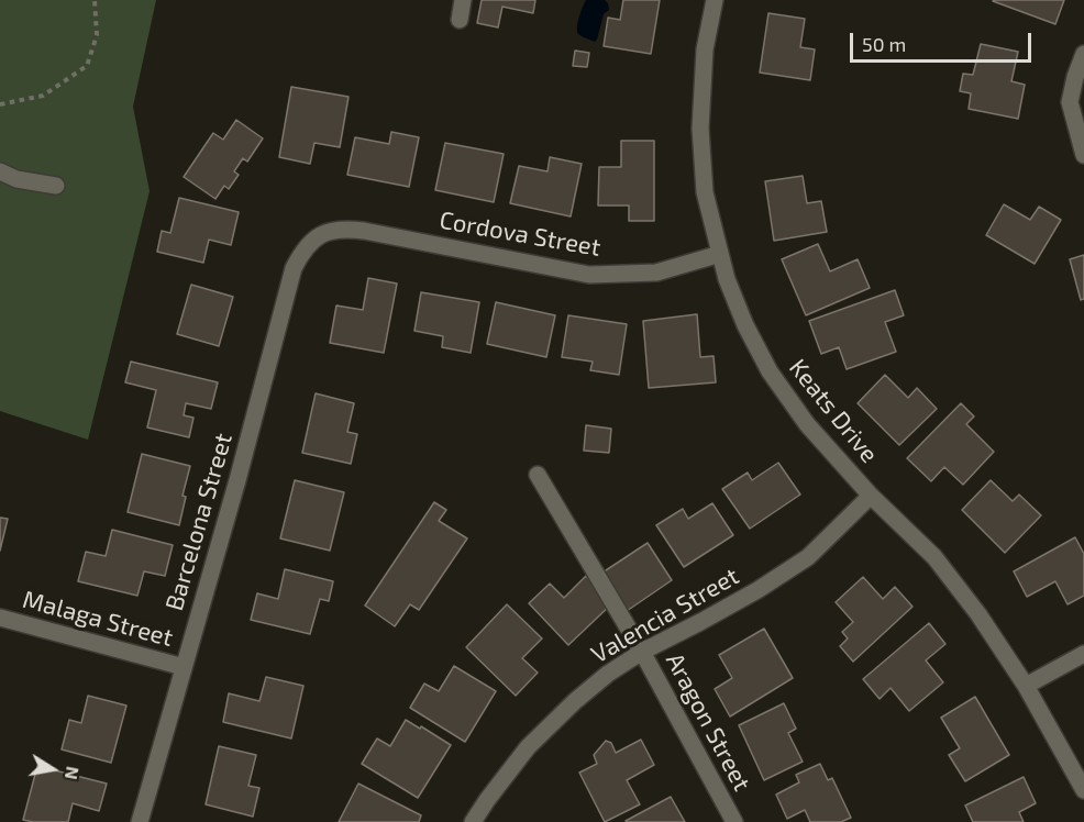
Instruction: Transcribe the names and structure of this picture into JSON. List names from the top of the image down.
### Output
{
  "streets": {
    "street": [
      "Cordova Street",
      "Keats Drive",
      "Barcelona Street",
      "Valencia Street",
      "Malaga Street",
      "Aragon Street"
    ]
  },
  "crossings": [
    ["Cordova Street", "Keats Drive"],
    ["Cordova Street", "Barcelona Street"],
    ["Keats Drive", "Valencia Street"],
    ["Barcelona Street", "Malaga Street"],
    ["Valencia Street", "Aragon Street"]
  ],
  "scale_bar": "50 m",
  "north": "right"
}
